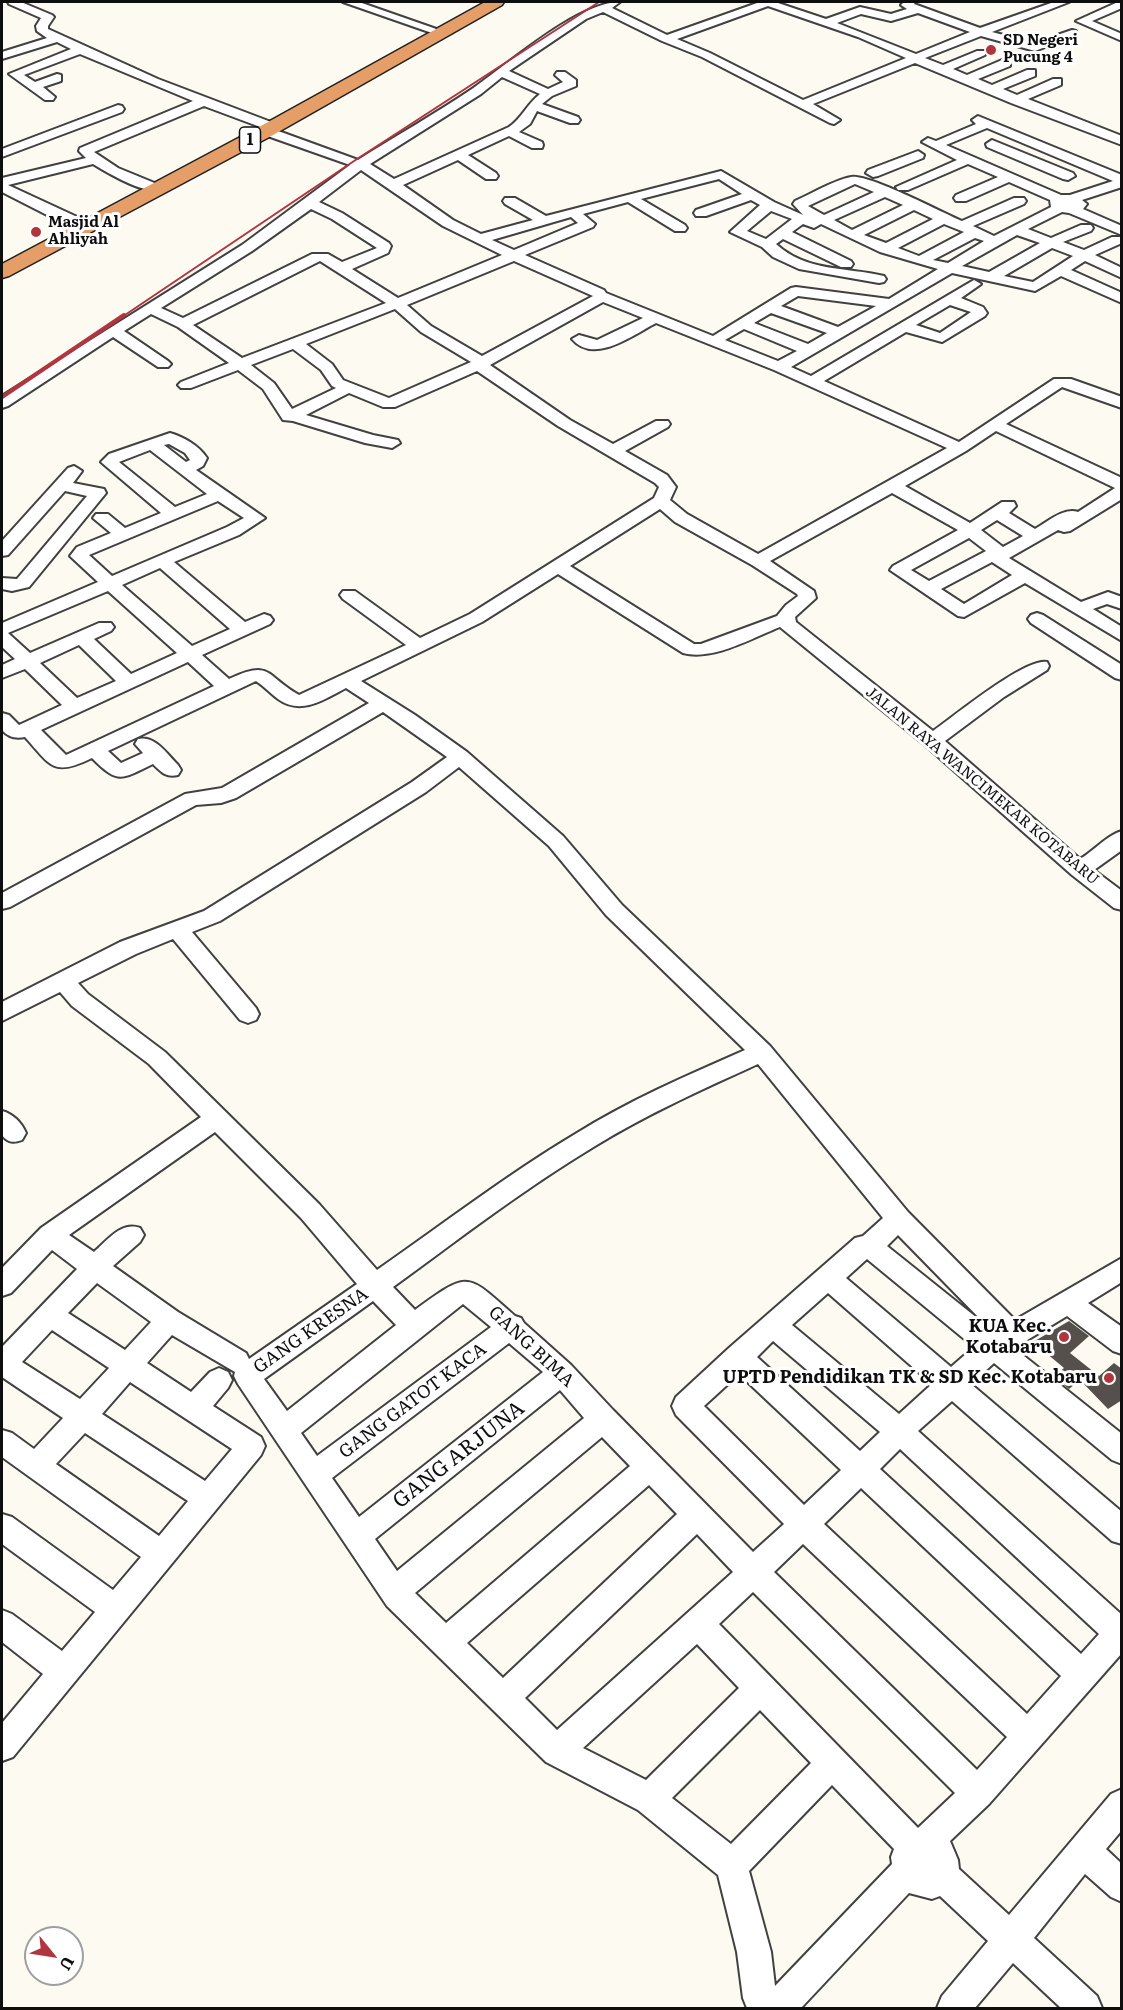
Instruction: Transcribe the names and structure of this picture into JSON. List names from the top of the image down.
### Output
{
  "streets": {
    "highway": ["1"],
    "street": [
      "JALAN RAYA WANCIMEKAR KOTABARU",
      "GANG KRESNA",
      "GANG BIMA",
      "GANG GATOT KACA",
      "GANG ARJUNA"
    ]
  },
  "crossings": [
    ["GANG BIMA", "GANG GATOT KACA"],
    ["GANG BIMA", "GANG ARJUNA"]
  ],
  "places": [
    "SD Negeri Pucung 4",
    "Masjid Al Ahliyah",
    "KUA Kec. Kotabaru",
    "UPTD Pendidikan TK & SD Kec. Kotabaru"
  ],
  "north": "bottom right"
}
